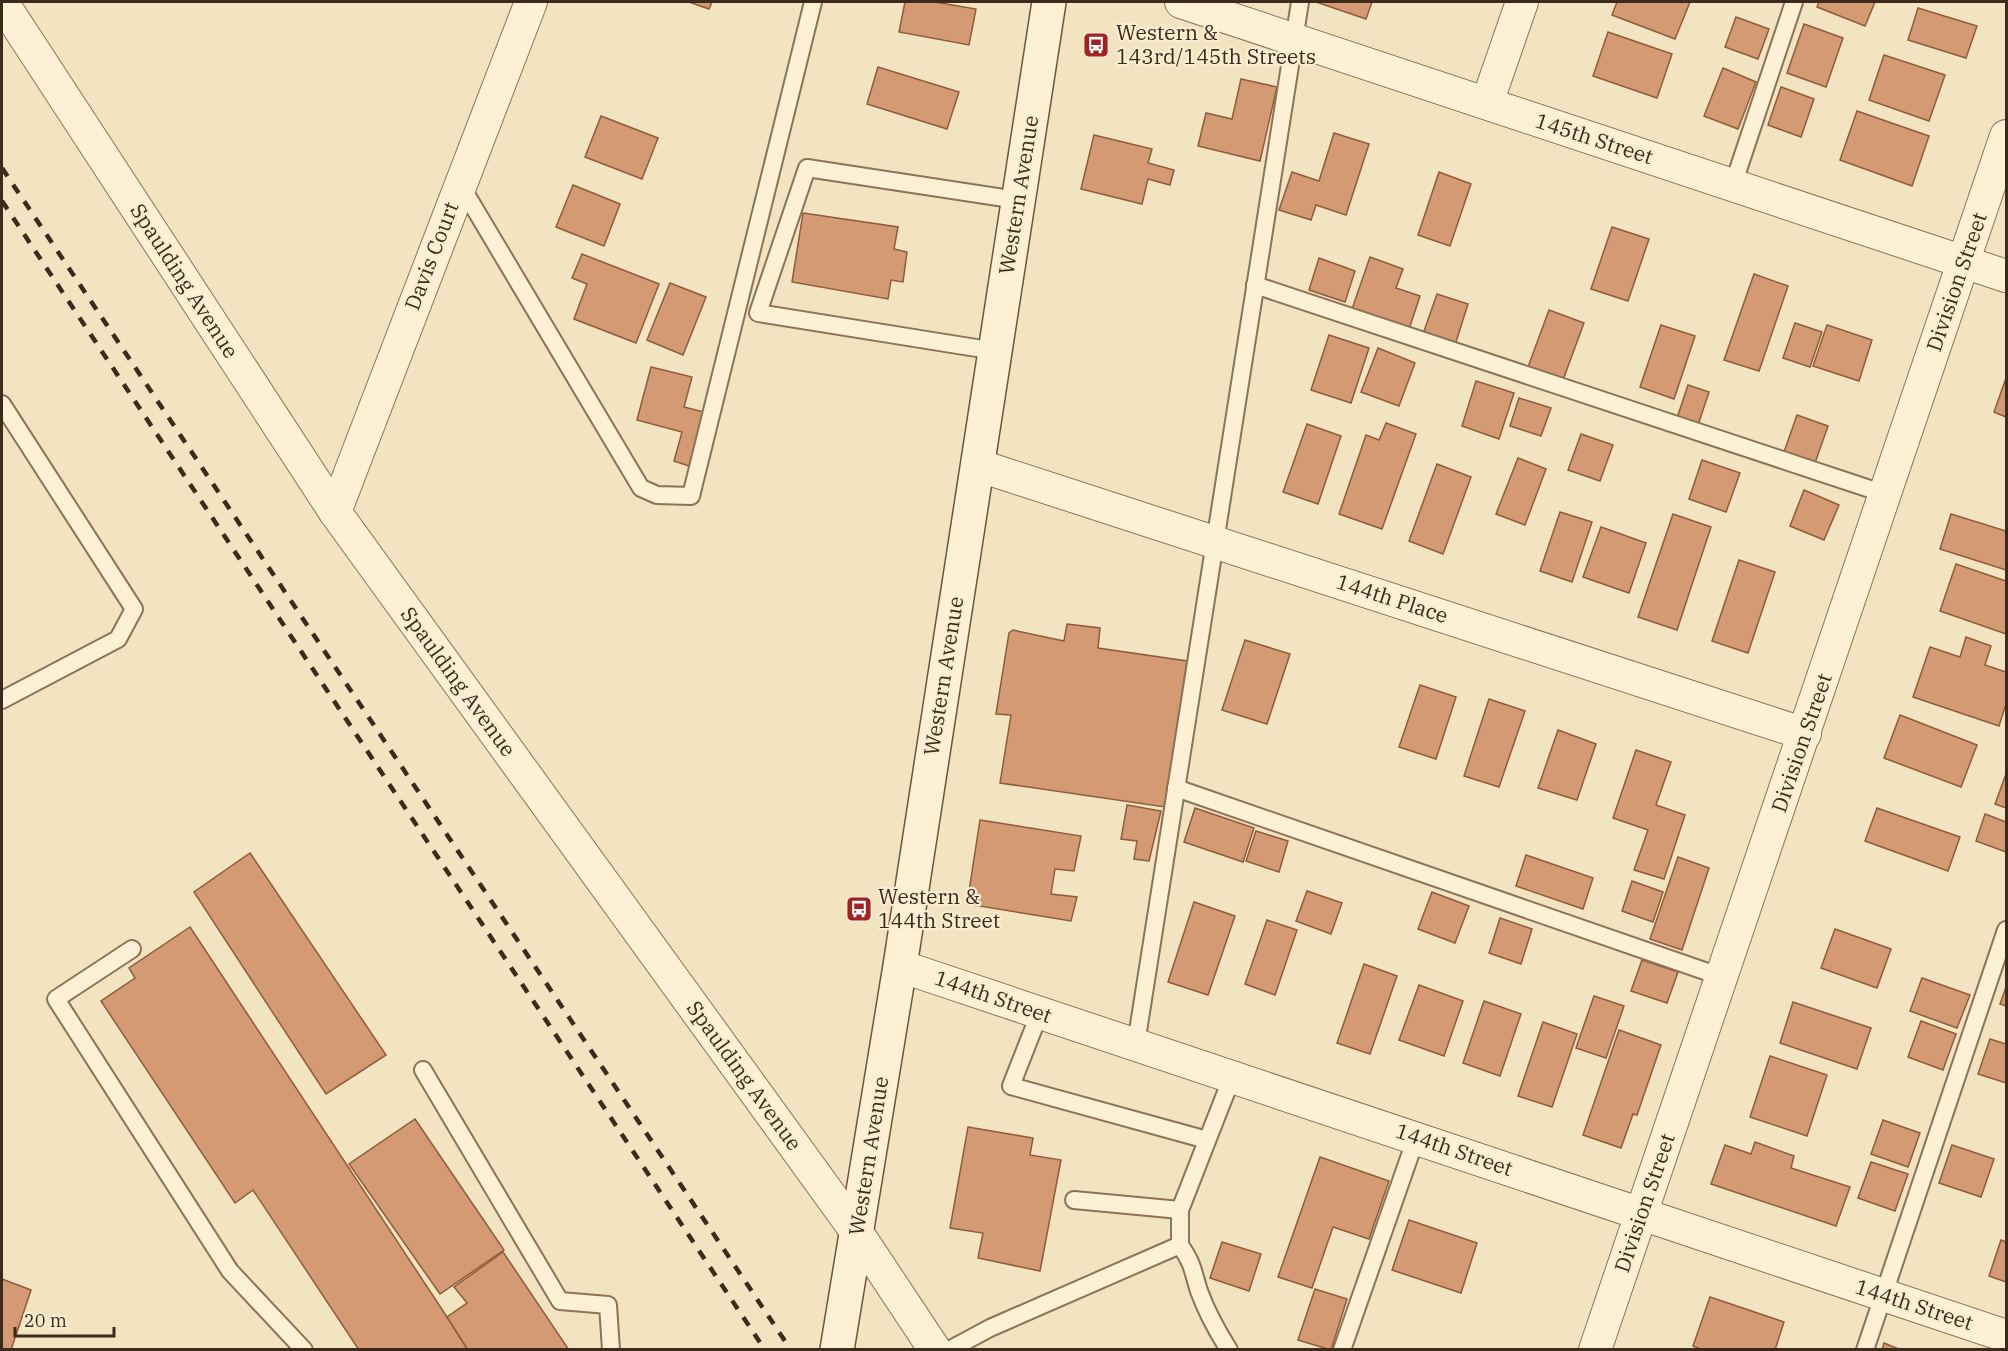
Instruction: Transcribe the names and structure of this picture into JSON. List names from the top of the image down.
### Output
{
  "streets": {
    "main road": ["Western Avenue"],
    "street": [
      "145th Street",
      "Davis Court",
      "Spaulding Avenue",
      "Division Street",
      "144th Place",
      "144th Street"
    ]
  },
  "crossings": [
    ["145th Street", "Division Street"],
    ["Western Avenue", "Spaulding Avenue"],
    ["Western Avenue", "144th Place"],
    ["Western Avenue", "144th Street"],
    ["Davis Court", "Spaulding Avenue"],
    ["Division Street", "144th Place"],
    ["Division Street", "144th Street"]
  ],
  "places": {
    "bus stop": ["Western & 143rd/145th Streets", "Western & 144th Street"]
  },
  "scale_bar": "20 m"
}
